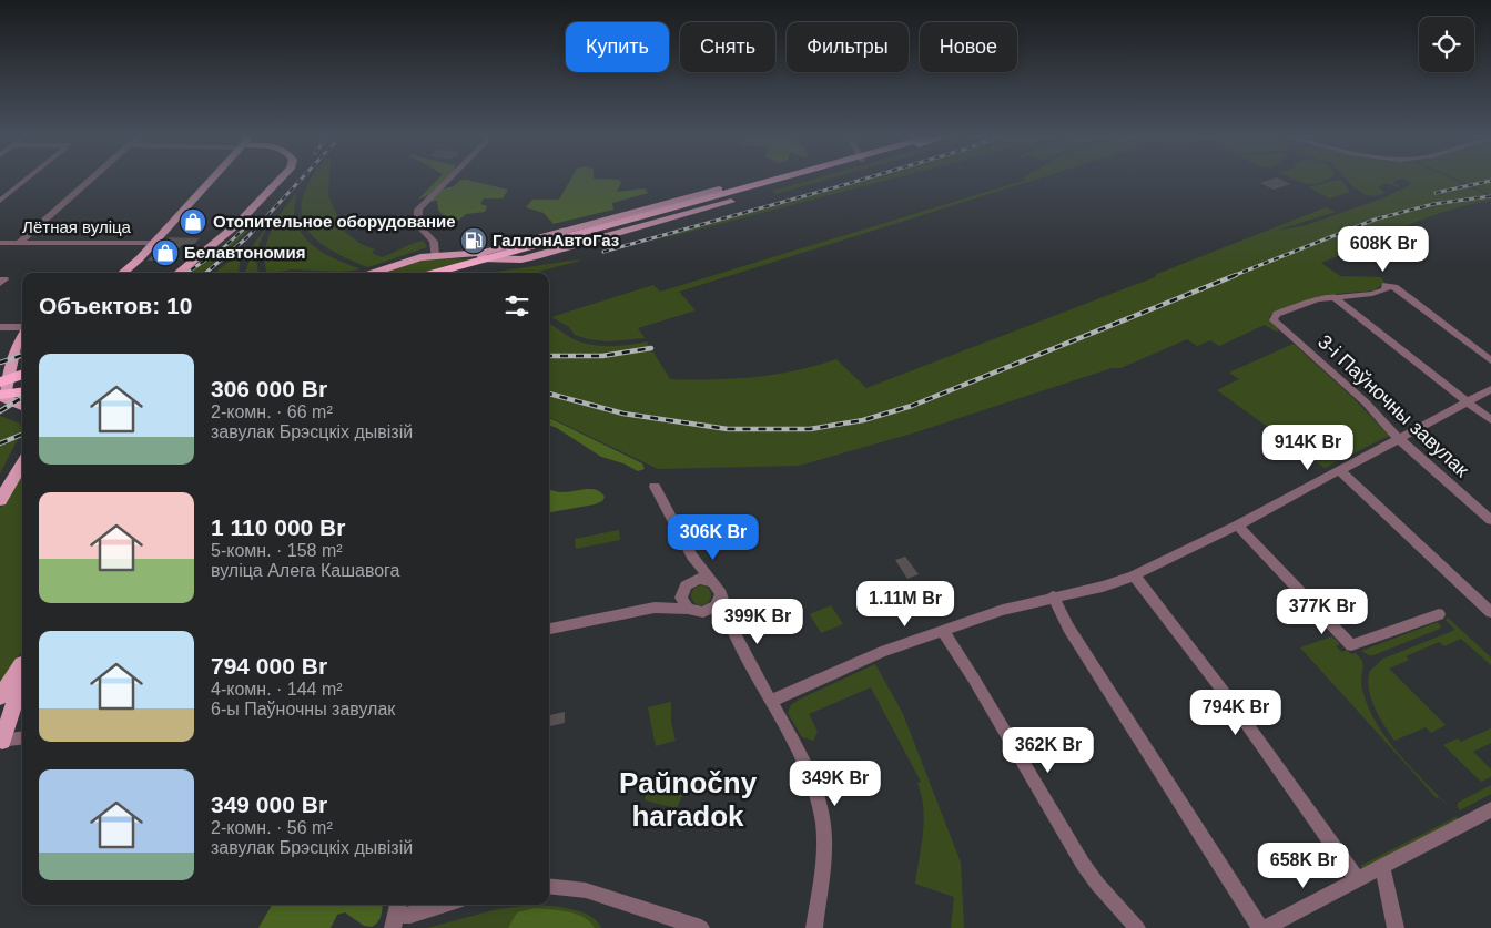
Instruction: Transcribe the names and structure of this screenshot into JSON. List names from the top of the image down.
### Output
{
  "streets": {
    "street": ["Лётная вуліца", "3-і Паўночны завулак"]
  },
  "districts": ["Paŭnočny haradok"],
  "places": {
    "shop": ["Отопительное оборудование", "Белавтономия"],
    "fuel station": ["ГаллонАвтоГаз"]
  },
  "page": {
    "chip": [
      "Купить",
      "Снять",
      "Фильтры",
      "Новое"
    ],
    "price": [
      "608K Br",
      "914K Br",
      "306K Br",
      "1.11M Br",
      "377K Br",
      "399K Br",
      "794K Br",
      "362K Br",
      "349K Br",
      "658K Br"
    ],
    "heading": "Объектов: 10",
    "list": [
      {
        "name": "306 000 Br",
        "note": "2-комн. · 66 m² · завулак Брэсцкіх дывізій"
      },
      {
        "name": "1 110 000 Br",
        "note": "5-комн. · 158 m² · вуліца Алега Кашавога"
      },
      {
        "name": "794 000 Br",
        "note": "4-комн. · 144 m² · 6-ы Паўночны завулак"
      },
      {
        "name": "349 000 Br",
        "note": "2-комн. · 56 m² · завулак Брэсцкіх дывізій"
      }
    ]
  }
}
